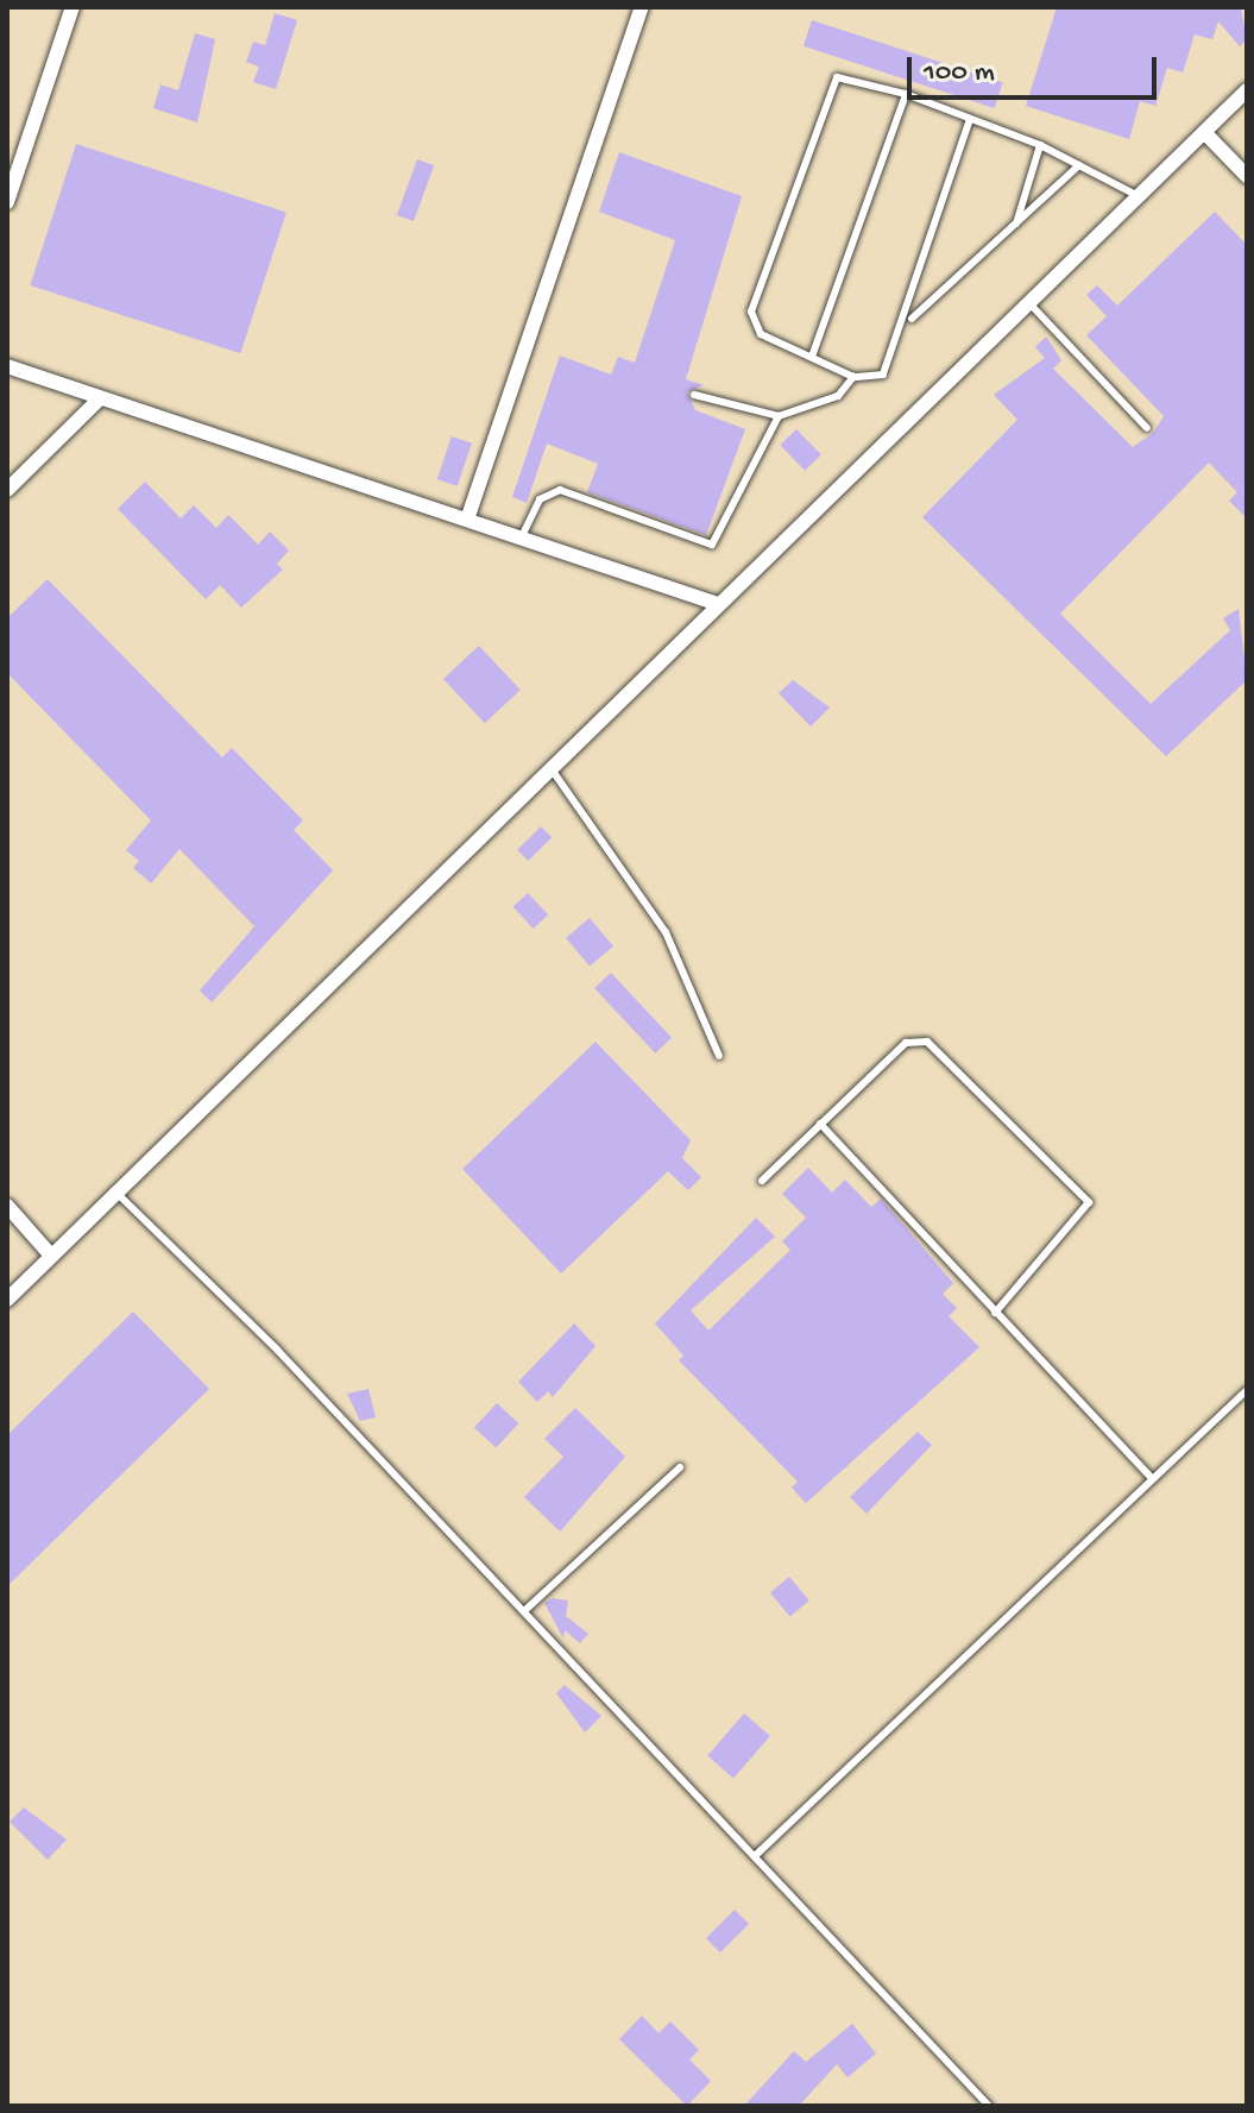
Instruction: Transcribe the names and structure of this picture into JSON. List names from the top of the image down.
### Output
{
  "scale_bar": "100 m"
}
